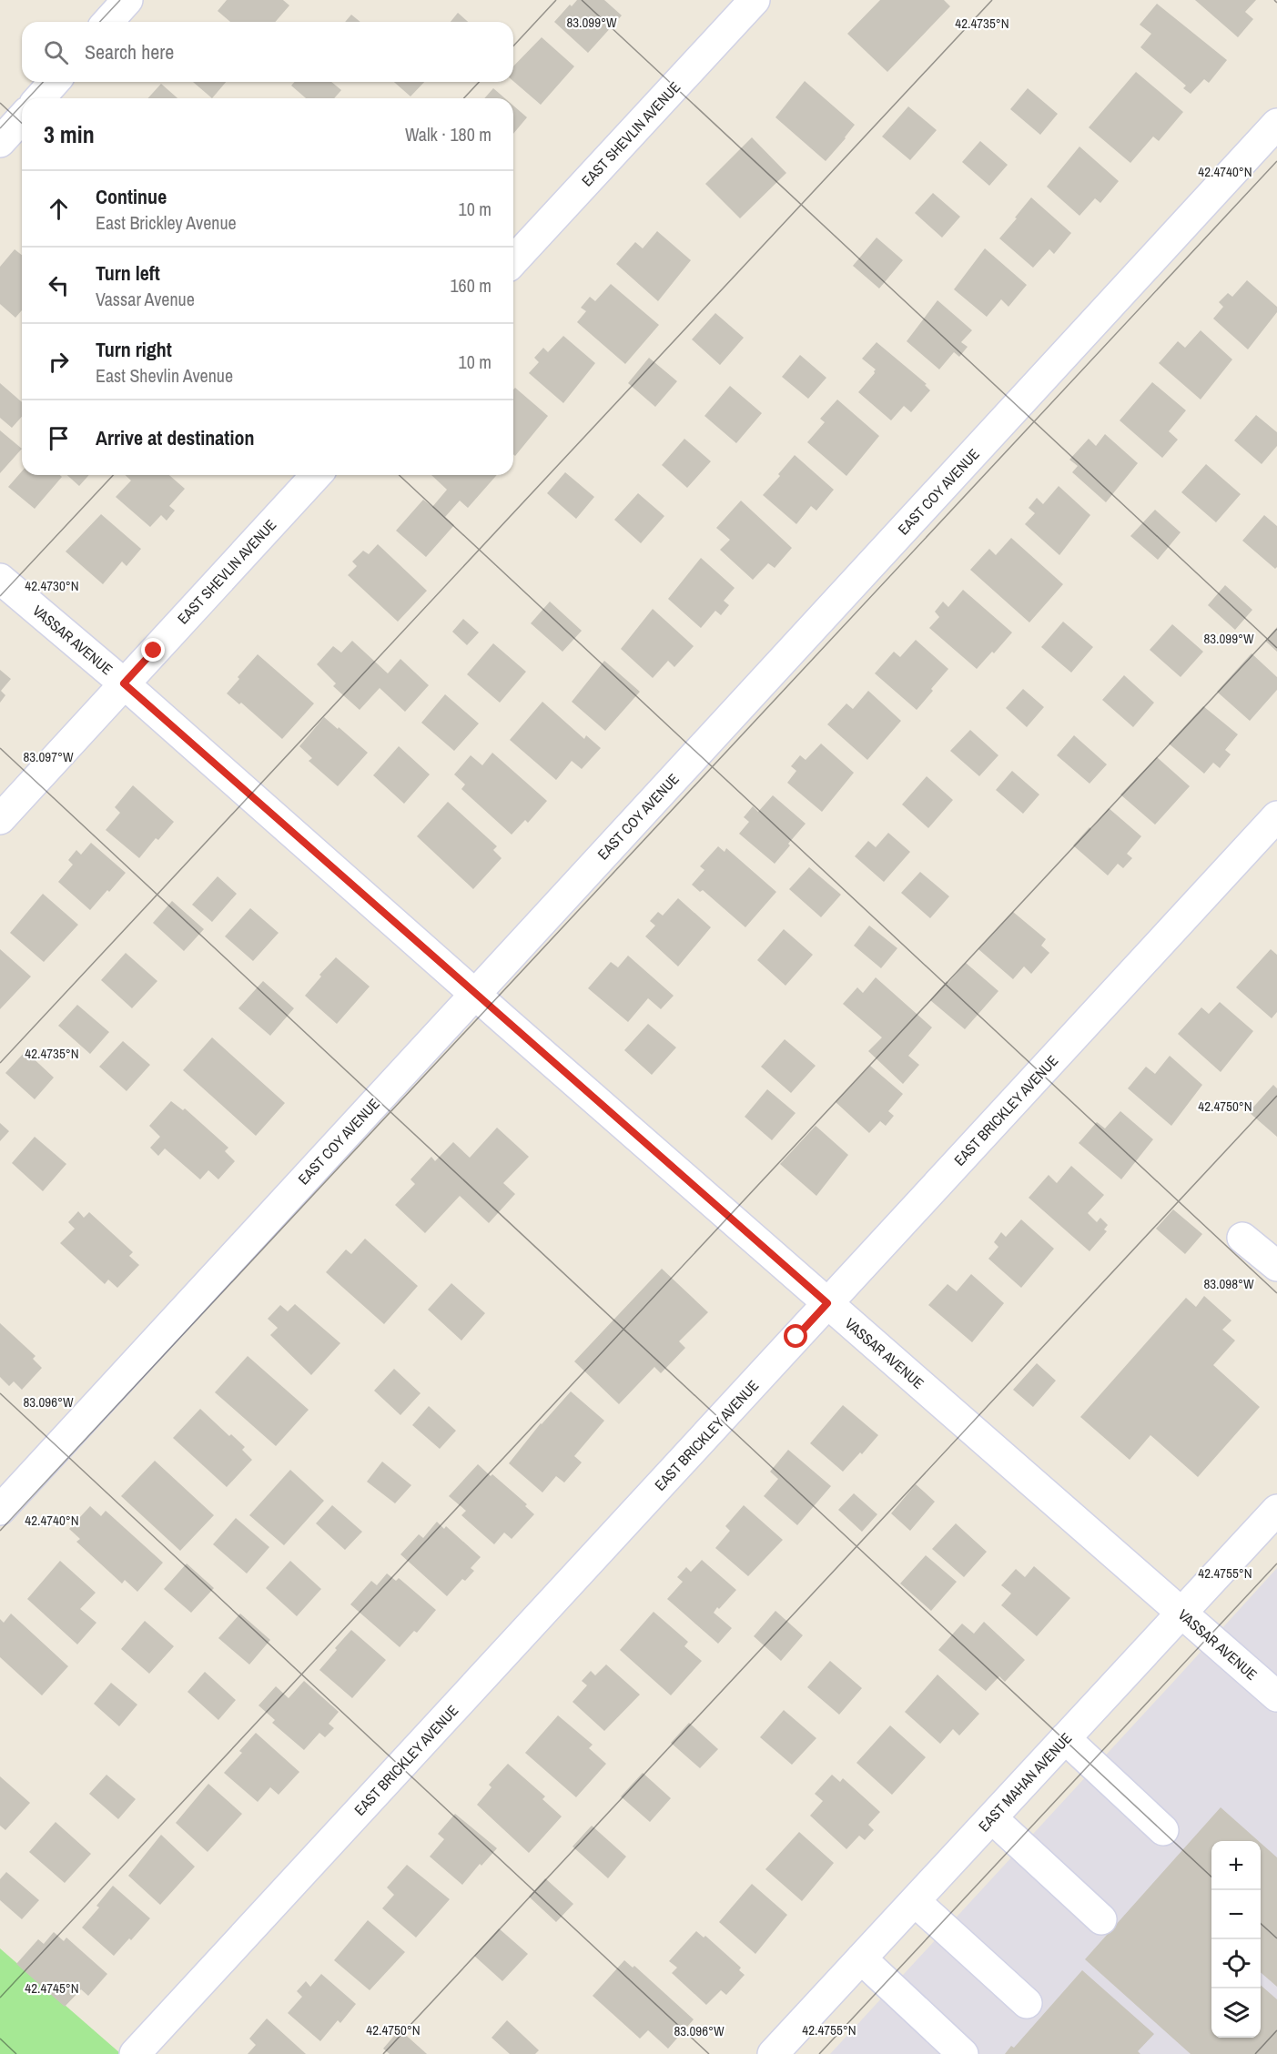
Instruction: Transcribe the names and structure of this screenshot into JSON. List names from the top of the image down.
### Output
{
  "streets": {
    "street": [
      "EAST SHEVLIN AVENUE",
      "EAST COY AVENUE",
      "VASSAR AVENUE",
      "EAST BRICKLEY AVENUE",
      "EAST MAHAN AVENUE"
    ]
  },
  "crossings": [
    ["EAST SHEVLIN AVENUE", "VASSAR AVENUE"],
    ["EAST COY AVENUE", "VASSAR AVENUE"],
    ["VASSAR AVENUE", "EAST BRICKLEY AVENUE"],
    ["VASSAR AVENUE", "EAST MAHAN AVENUE"]
  ],
  "page": {
    "search": "Search here",
    "heading": ["3 min", "Walk · 180 m"],
    "list": [
      ["Continue", "East Brickley Avenue", "10 m"],
      ["Turn left", "Vassar Avenue", "160 m"],
      ["Turn right", "East Shevlin Avenue", "10 m"],
      "Arrive at destination"
    ],
    "map_buttons": ["+", "−"]
  },
  "coordinates": [
    "83.099°W",
    "42.4735°N",
    "42.4740°N",
    "42.4730°N",
    "83.097°W",
    "42.4750°N",
    "83.098°W",
    "83.096°W",
    "42.4755°N",
    "42.4745°N"
  ]
}
